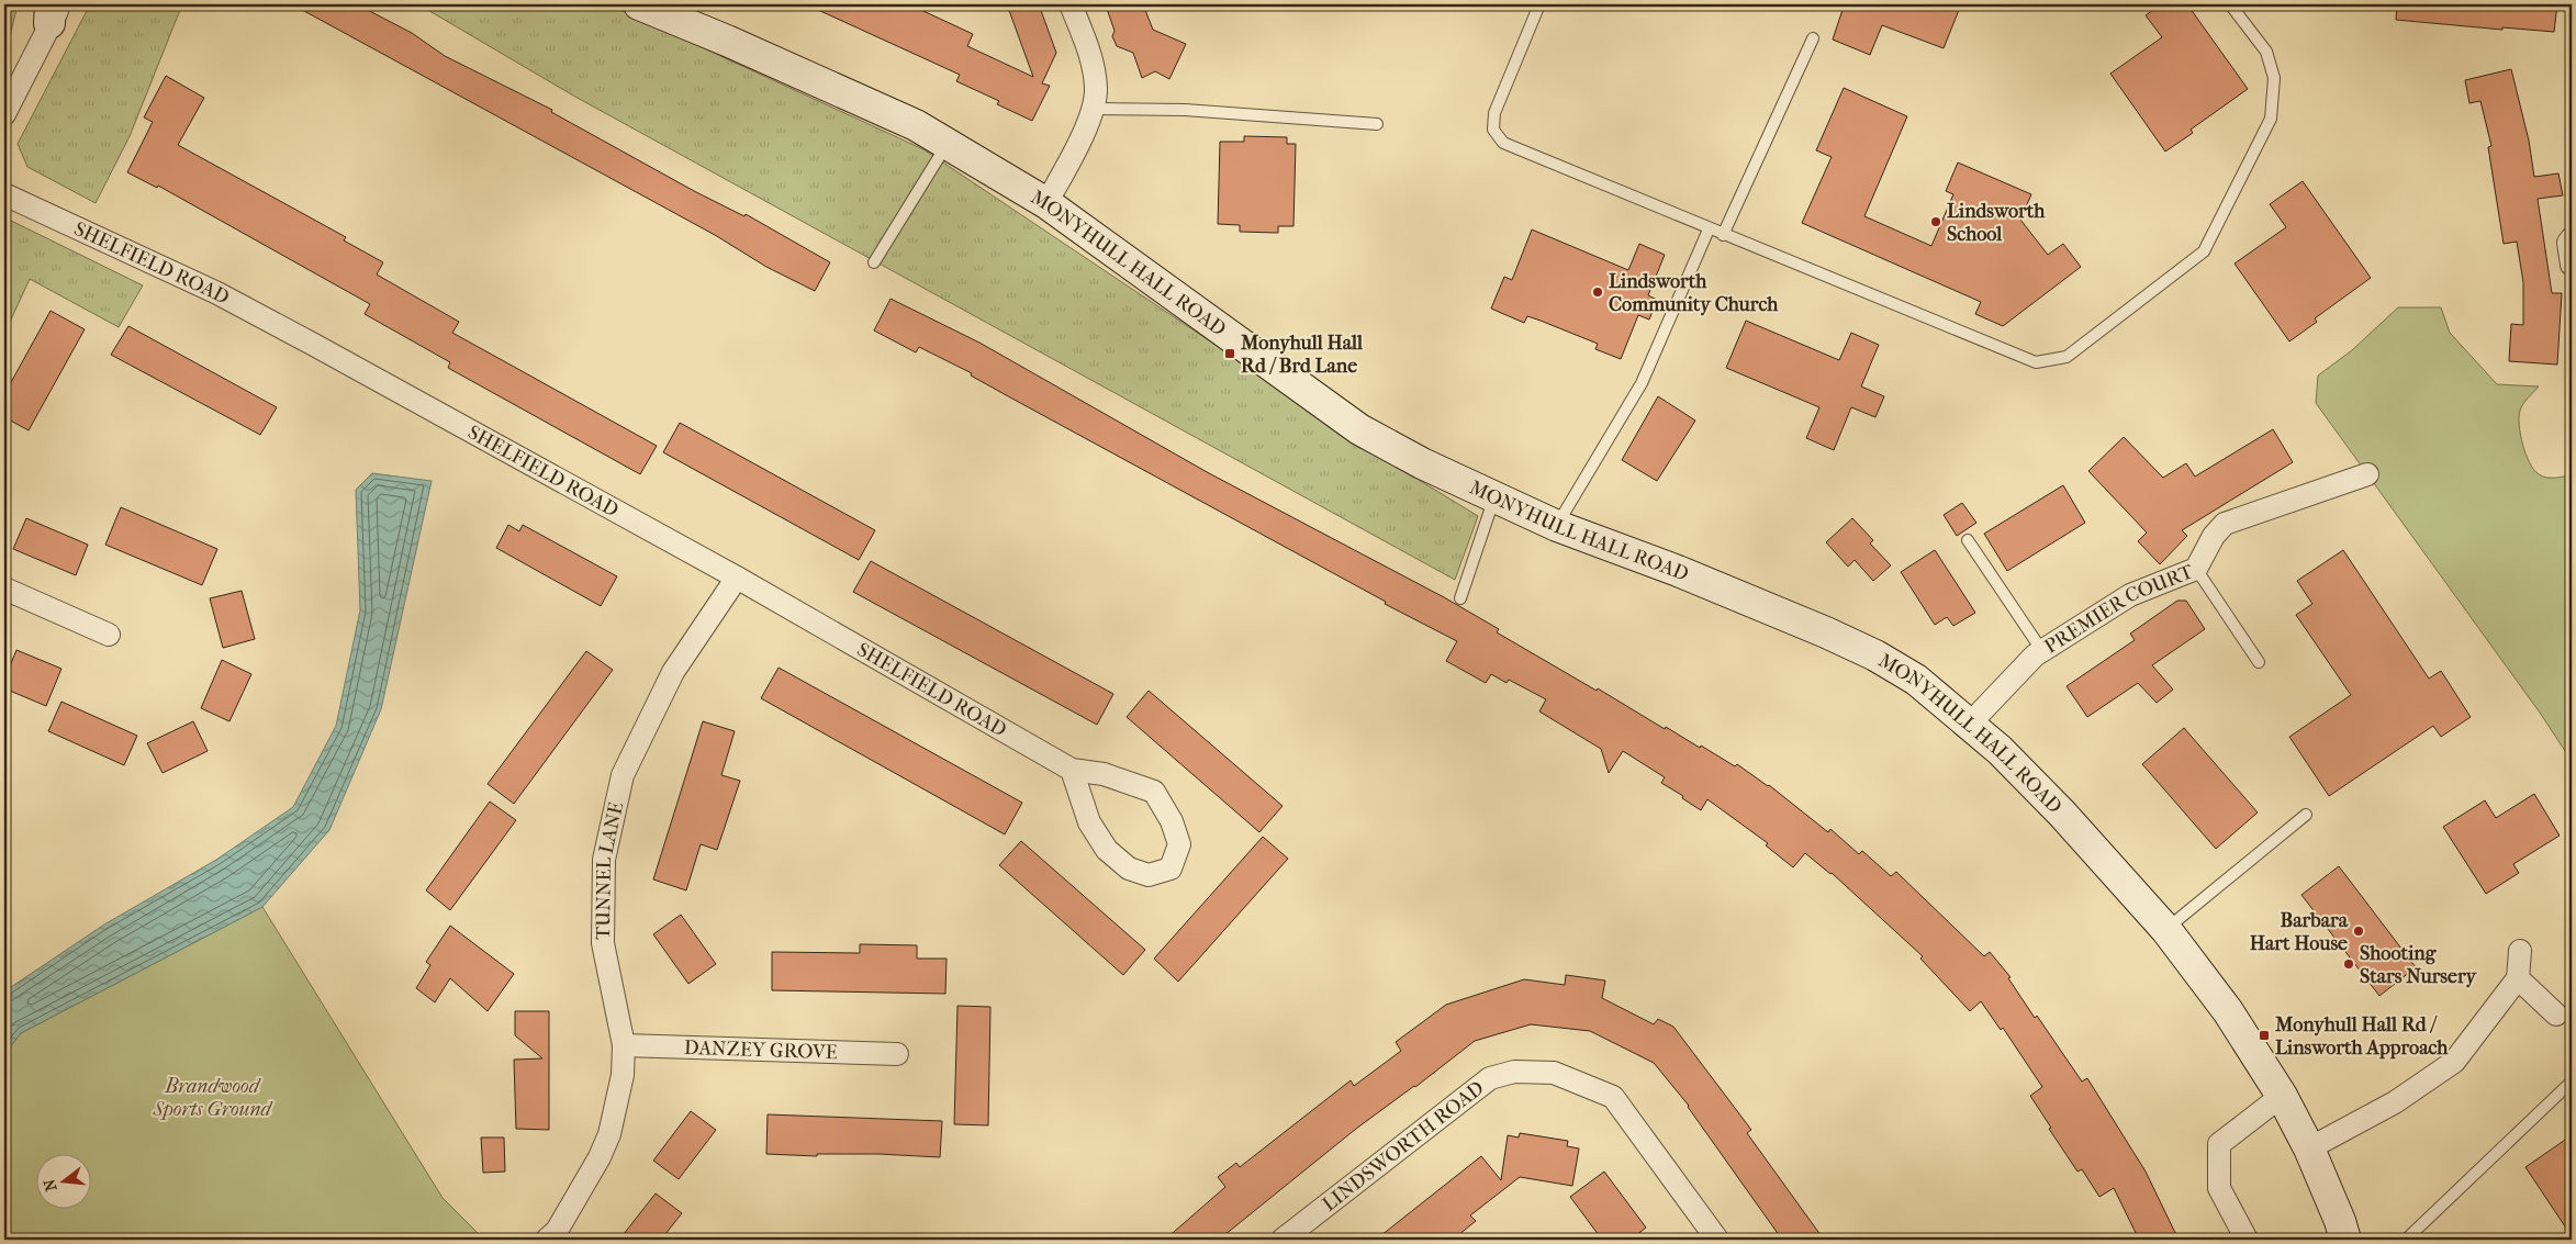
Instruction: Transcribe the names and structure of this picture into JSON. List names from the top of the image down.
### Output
{
  "streets": {
    "street": [
      "SHELFIELD ROAD",
      "MONYHULL HALL ROAD",
      "PREMIER COURT",
      "TUNNEL LANE",
      "DANZEY GROVE",
      "LINDSWORTH ROAD"
    ]
  },
  "crossings": [
    ["SHELFIELD ROAD", "TUNNEL LANE"],
    ["MONYHULL HALL ROAD", "PREMIER COURT"],
    ["TUNNEL LANE", "DANZEY GROVE"]
  ],
  "parks": ["Brandwood Sports Ground"],
  "places": {
    "other": [
      "Lindsworth School",
      "Lindsworth Community Church",
      "Barbara Hart House",
      "Shooting Stars Nursery"
    ],
    "transit": ["Monyhull Hall Rd / Brd Lane", "Monyhull Hall Rd / Linsworth Approach"]
  },
  "north": "left"
}
